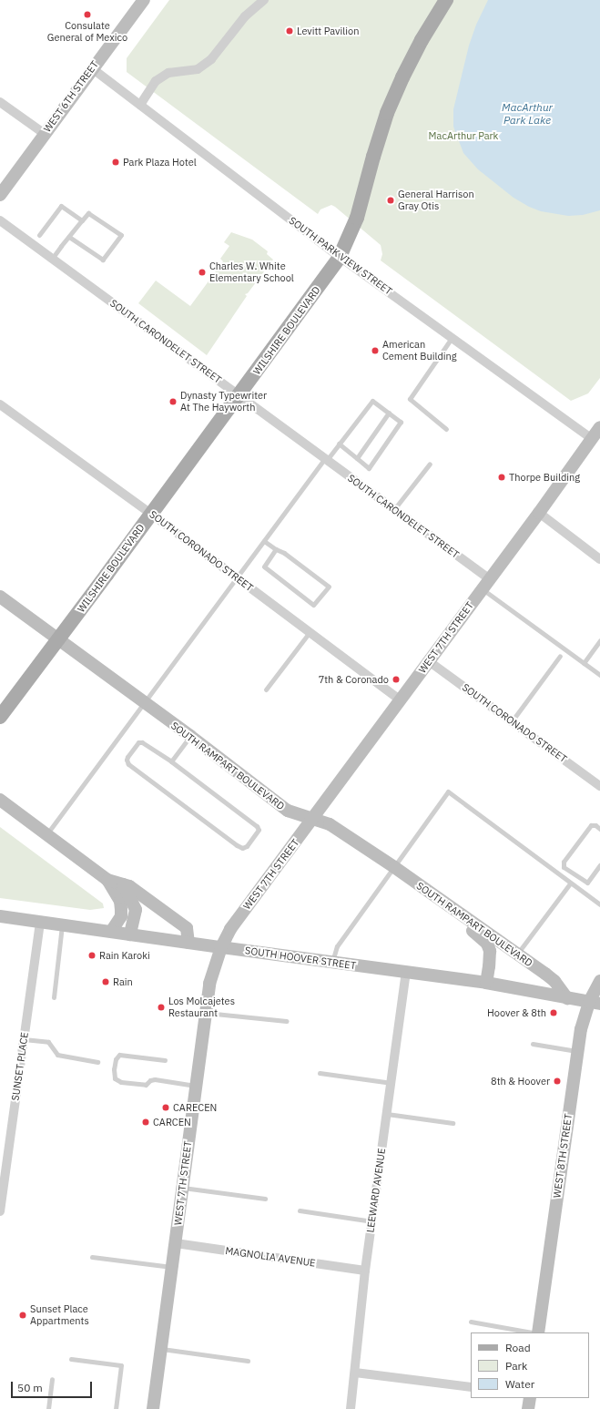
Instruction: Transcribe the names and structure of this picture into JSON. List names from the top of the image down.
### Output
{
  "streets": {
    "main road": ["WILSHIRE BOULEVARD"],
    "street": [
      "WEST 6TH STREET",
      "SOUTH PARK VIEW STREET",
      "SOUTH CARONDELET STREET",
      "SOUTH CORONADO STREET",
      "WEST 7TH STREET",
      "SOUTH RAMPART BOULEVARD",
      "SOUTH HOOVER STREET",
      "SUNSET PLACE",
      "WEST 8TH STREET",
      "LEEWARD AVENUE",
      "MAGNOLIA AVENUE"
    ]
  },
  "crossings": [
    ["WEST 6TH STREET", "SOUTH PARK VIEW STREET"],
    ["SOUTH PARK VIEW STREET", "WILSHIRE BOULEVARD"],
    ["SOUTH PARK VIEW STREET", "WEST 7TH STREET"],
    ["WILSHIRE BOULEVARD", "SOUTH CARONDELET STREET"],
    ["WILSHIRE BOULEVARD", "SOUTH CORONADO STREET"],
    ["WILSHIRE BOULEVARD", "SOUTH RAMPART BOULEVARD"],
    ["SOUTH CARONDELET STREET", "WEST 7TH STREET"],
    ["SOUTH CORONADO STREET", "WEST 7TH STREET"],
    ["WEST 7TH STREET", "SOUTH RAMPART BOULEVARD"],
    ["WEST 7TH STREET", "SOUTH HOOVER STREET"],
    ["WEST 7TH STREET", "MAGNOLIA AVENUE"],
    ["SOUTH RAMPART BOULEVARD", "SOUTH HOOVER STREET"],
    ["SOUTH HOOVER STREET", "SUNSET PLACE"],
    ["SOUTH HOOVER STREET", "WEST 8TH STREET"],
    ["SOUTH HOOVER STREET", "LEEWARD AVENUE"],
    ["LEEWARD AVENUE", "MAGNOLIA AVENUE"]
  ],
  "water": ["MacArthur Park Lake"],
  "parks": ["MacArthur Park"],
  "places": [
    "Consulate General of Mexico",
    "Levitt Pavilion",
    "Park Plaza Hotel",
    "General Harrison Gray Otis",
    "Charles W. White Elementary School",
    "American Cement Building",
    "Dynasty Typewriter At The Hayworth",
    "Thorpe Building",
    "7th & Coronado",
    "Rain Karoki",
    "Rain",
    "Los Molcajetes Restaurant",
    "Hoover & 8th",
    "8th & Hoover",
    "CARECEN",
    "CARCEN",
    "Sunset Place Appartments"
  ],
  "legend": ["Road", "Park", "Water"],
  "scale_bar": "50 m"
}
